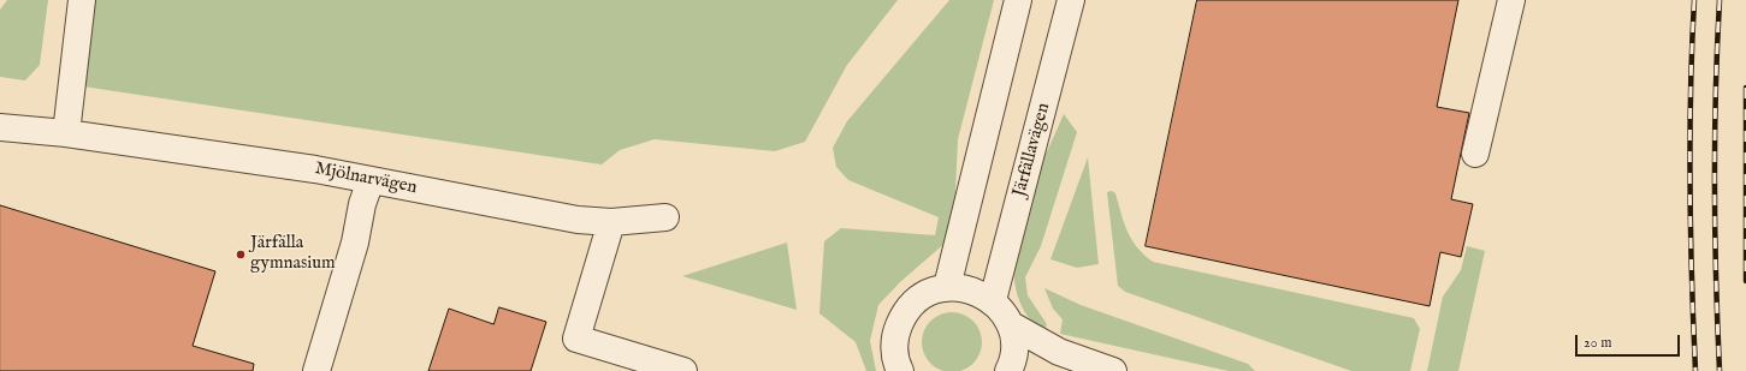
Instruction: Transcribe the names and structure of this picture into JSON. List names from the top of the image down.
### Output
{
  "streets": {
    "street": ["Järfällavägen", "Mjölnarvägen"]
  },
  "places": ["Järfälla gymnasium"],
  "scale_bar": "20 m"
}
